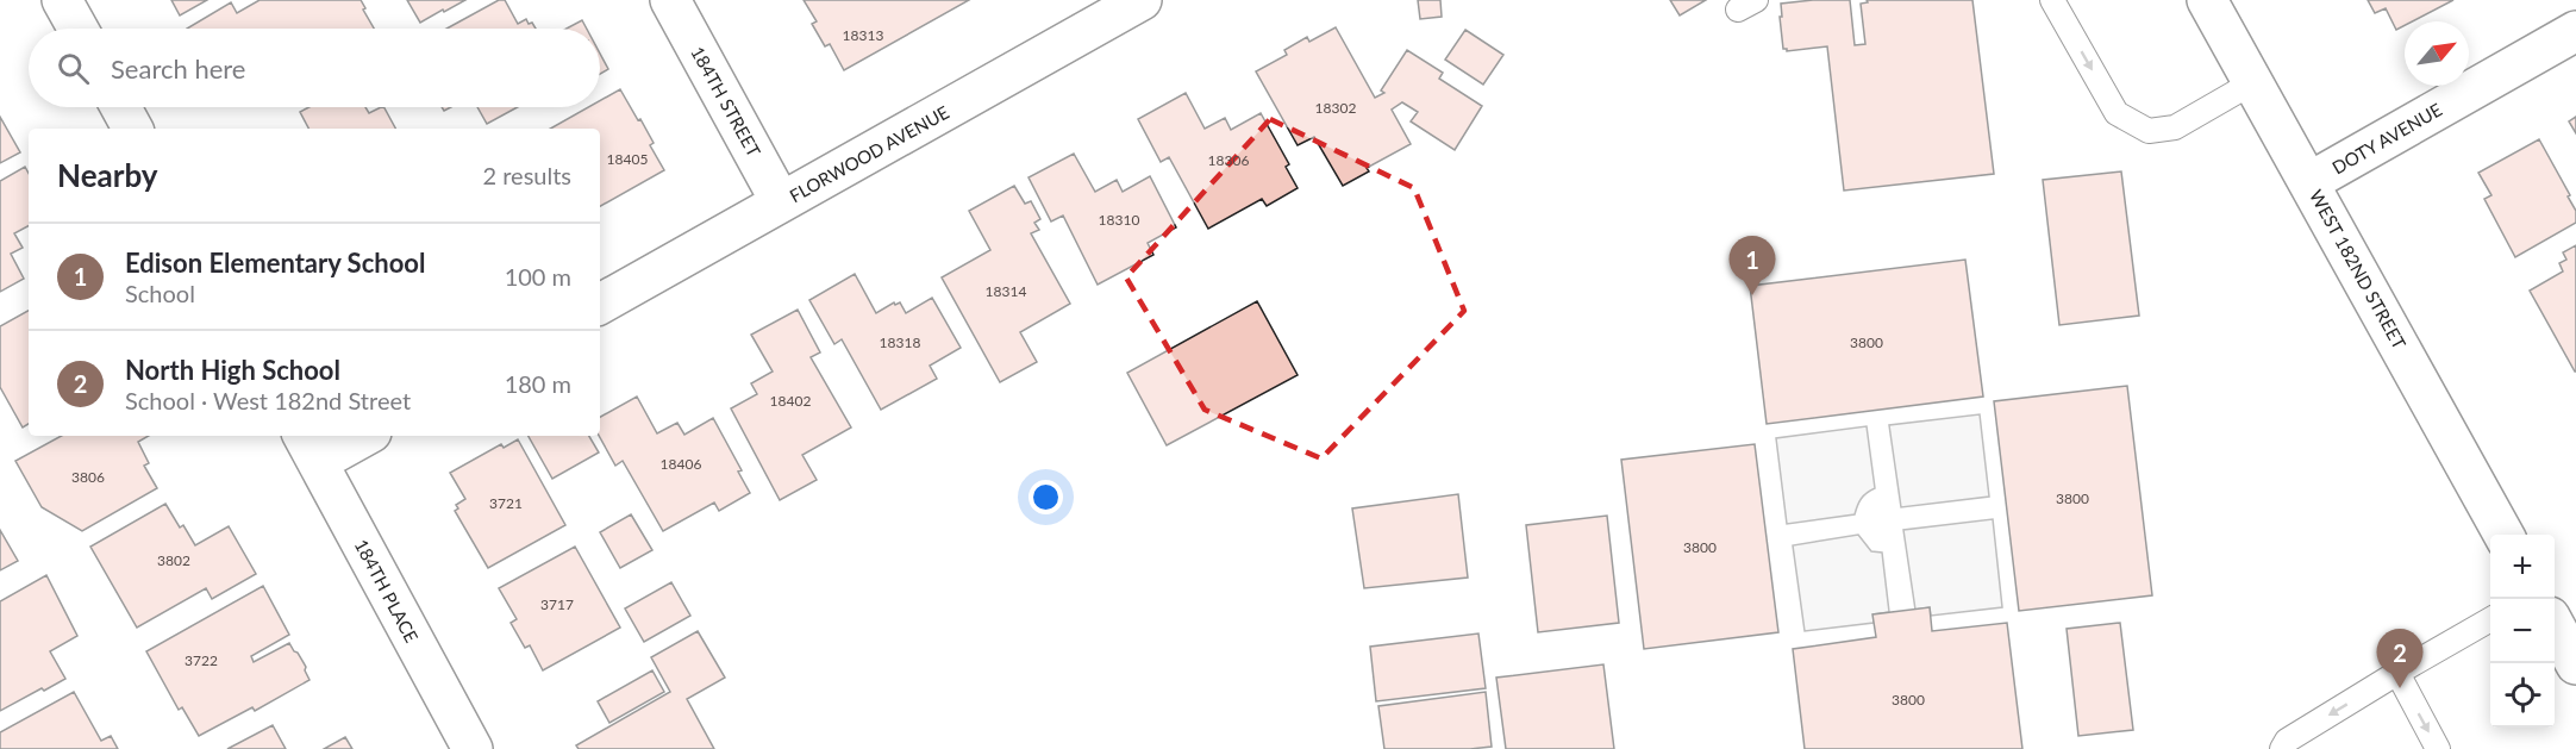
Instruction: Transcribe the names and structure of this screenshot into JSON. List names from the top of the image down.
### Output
{
  "streets": {
    "street": [
      "184TH STREET",
      "DOTY AVENUE",
      "FLORWOOD AVENUE",
      "WEST 182ND STREET",
      "184TH PLACE"
    ]
  },
  "crossings": [
    ["184TH STREET", "FLORWOOD AVENUE"],
    ["DOTY AVENUE", "WEST 182ND STREET"]
  ],
  "house_numbers": [
    "18313",
    "18302",
    "18405",
    "18306",
    "18310",
    "18314",
    "18318",
    "3800",
    "18402",
    "18406",
    "3806",
    "3800",
    "3721",
    "3800",
    "3802",
    "3717",
    "3722",
    "3800"
  ],
  "north": "top right",
  "page": {
    "search": "Search here",
    "heading": ["Nearby", "2 results"],
    "list": [
      {
        "mark": "1",
        "name": "Edison Elementary School",
        "note": "School",
        "value": "100 m"
      },
      {
        "mark": "2",
        "name": "North High School",
        "note": "School · West 182nd Street",
        "value": "180 m"
      }
    ],
    "pins": ["1", "2"],
    "map_buttons": ["+", "−"]
  }
}
